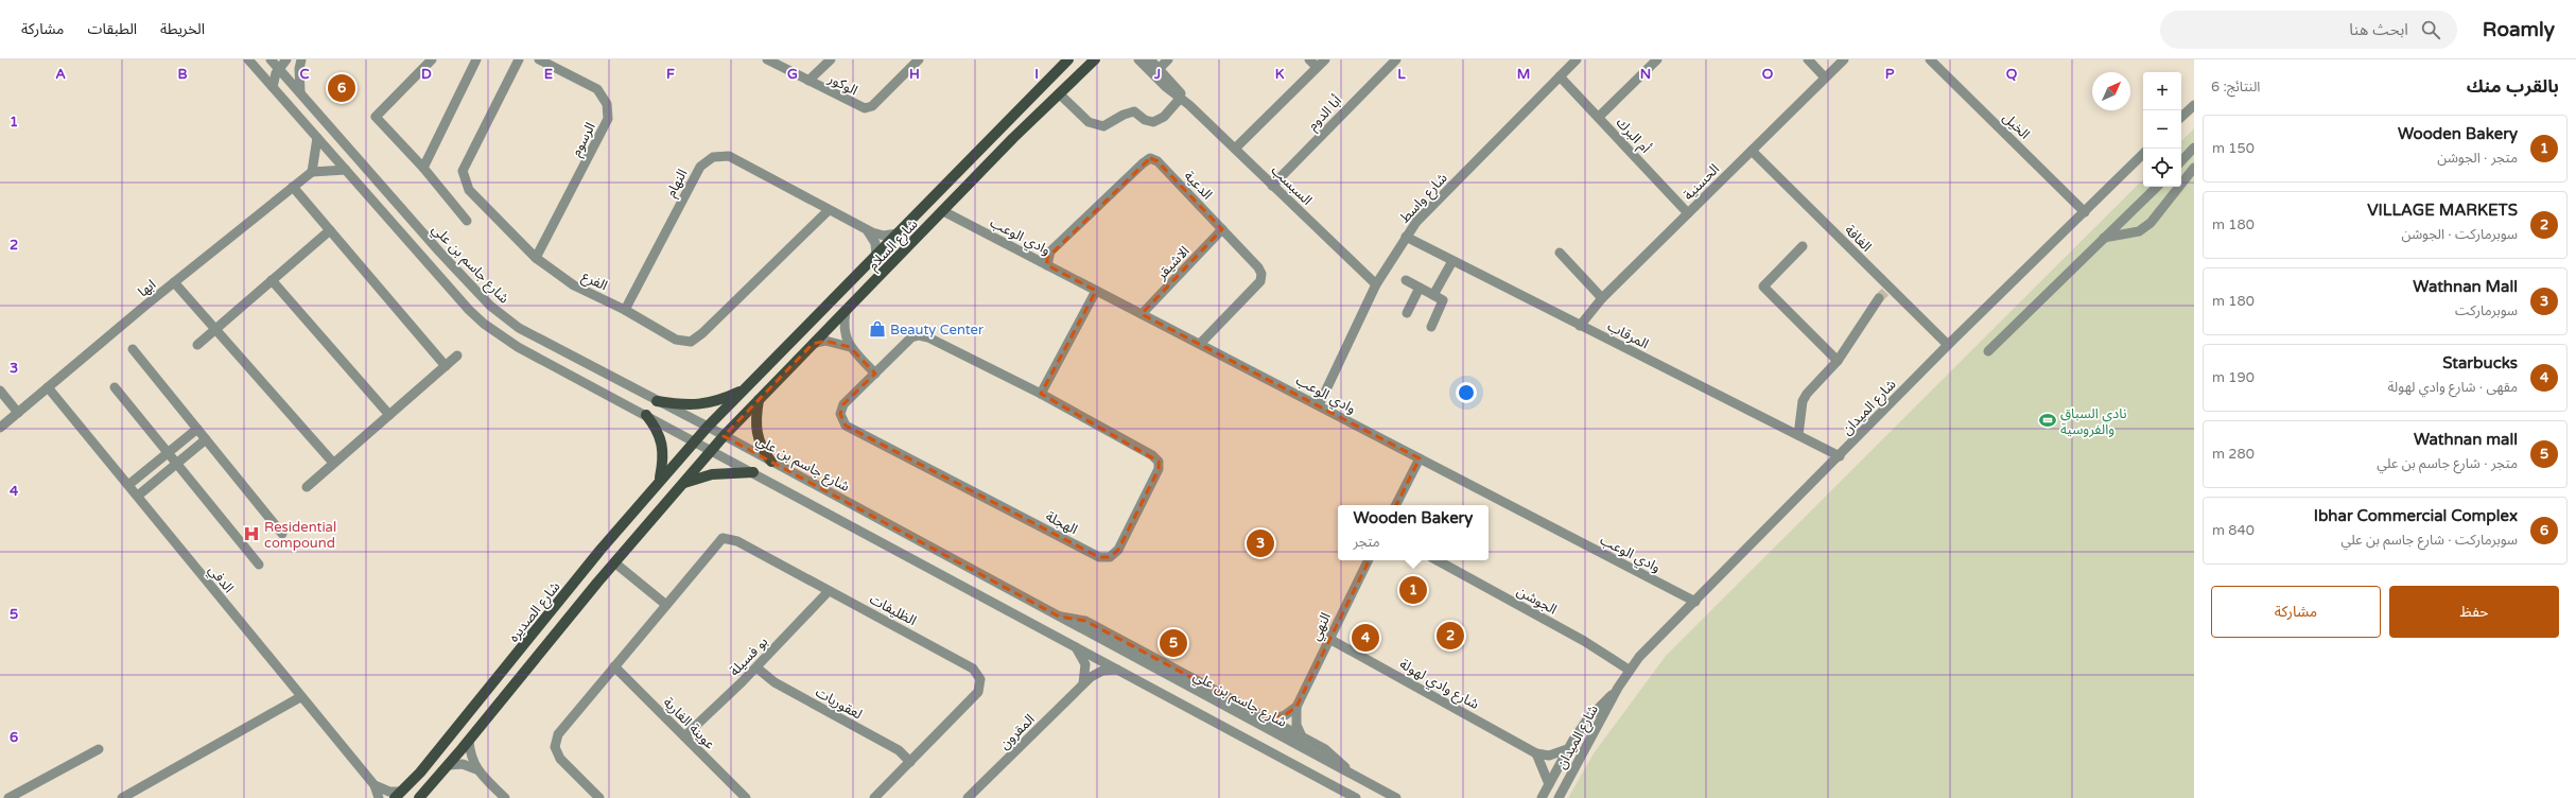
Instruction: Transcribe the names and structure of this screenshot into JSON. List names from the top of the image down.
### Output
{
  "streets": {
    "main road": ["شارع السلام", "شارع الصديره"],
    "street": [
      "الوكور",
      "أبا الدوم",
      "الخيل",
      "أم البرك",
      "الرسوم",
      "الحسنية",
      "النهام",
      "الدعية",
      "السبسب",
      "شارع واسط",
      "وادي الوعب",
      "الغافة",
      "الاشيقر",
      "شارع جاسم بن علي",
      "الفرع",
      "ابها",
      "المرقاب",
      "شارع الميدان",
      "الهجلة",
      "الدفي",
      "الجوشن",
      "الظليفات",
      "النهي",
      "بو فسيلة",
      "شارع وادي لهولة",
      "لعقوريات",
      "عوينة الغارية",
      "المقرون"
    ]
  },
  "crossings": [
    ["أبا الدوم", "السبسب"],
    ["الخيل", "شارع الميدان"],
    ["أم البرك", "الحسنية"],
    ["أم البرك", "شارع واسط"],
    ["الرسوم", "الفرع"],
    ["الحسنية", "الغافة"],
    ["الحسنية", "المرقاب"],
    ["النهام", "شارع السلام"],
    ["النهام", "الفرع"],
    ["الدعية", "وادي الوعب"],
    ["الدعية", "الاشيقر"],
    ["السبسب", "شارع واسط"],
    ["شارع واسط", "وادي الوعب"],
    ["شارع واسط", "المرقاب"],
    ["وادي الوعب", "شارع السلام"],
    ["وادي الوعب", "الاشيقر"],
    ["وادي الوعب", "شارع الميدان"],
    ["الغافة", "شارع الميدان"],
    ["شارع السلام", "شارع جاسم بن علي"],
    ["شارع السلام", "شارع الصديره"],
    ["ابها", "الدفي"],
    ["المرقاب", "شارع الميدان"],
    ["شارع الميدان", "الجوشن"],
    ["الظليفات", "بو فسيلة"],
    ["الظليفات", "لعقوريات"],
    ["الظليفات", "عوينة الغارية"],
    ["النهي", "شارع وادي لهولة"],
    ["بو فسيلة", "لعقوريات"],
    ["بو فسيلة", "عوينة الغارية"]
  ],
  "places": {
    "shop": ["Beauty Center"],
    "sports": ["نادي السباق والفروسية"],
    "hospital": ["Residential compound"]
  },
  "north": "top right",
  "page": {
    "header": "Roamly",
    "search": "ابحث هنا",
    "nav": ["الخريطة", "الطبقات", "مشاركة"],
    "heading": ["بالقرب منك", "النتائج: 6"],
    "map_buttons": ["+", "−"],
    "pins": [
      "6",
      "3",
      "1",
      "2",
      "4",
      "5"
    ],
    "list": [
      {
        "mark": "1",
        "name": "Wooden Bakery",
        "note": "متجر · الجوشن",
        "value": "150 m"
      },
      {
        "mark": "2",
        "name": "VILLAGE MARKETS",
        "note": "سوبرماركت · الجوشن",
        "value": "180 m"
      },
      {
        "mark": "3",
        "name": "Wathnan Mall",
        "note": "سوبرماركت",
        "value": "180 m"
      },
      {
        "mark": "4",
        "name": "Starbucks",
        "note": "مقهى · شارع وادي لهولة",
        "value": "190 m"
      },
      {
        "mark": "5",
        "name": "Wathnan mall",
        "note": "متجر · شارع جاسم بن علي",
        "value": "280 m"
      },
      {
        "mark": "6",
        "name": "Ibhar Commercial Complex",
        "note": "سوبرماركت · شارع جاسم بن علي",
        "value": "840 m"
      }
    ],
    "popup": ["Wooden Bakery", "متجر"],
    "buttons": ["حفظ", "مشاركة"]
  },
  "grid": {
    "columns": [
      "A",
      "B",
      "C",
      "D",
      "E",
      "F",
      "G",
      "H",
      "I",
      "J",
      "K",
      "L",
      "M",
      "N",
      "O",
      "P",
      "Q"
    ],
    "rows": [
      "1",
      "2",
      "3",
      "4",
      "5",
      "6"
    ]
  }
}
